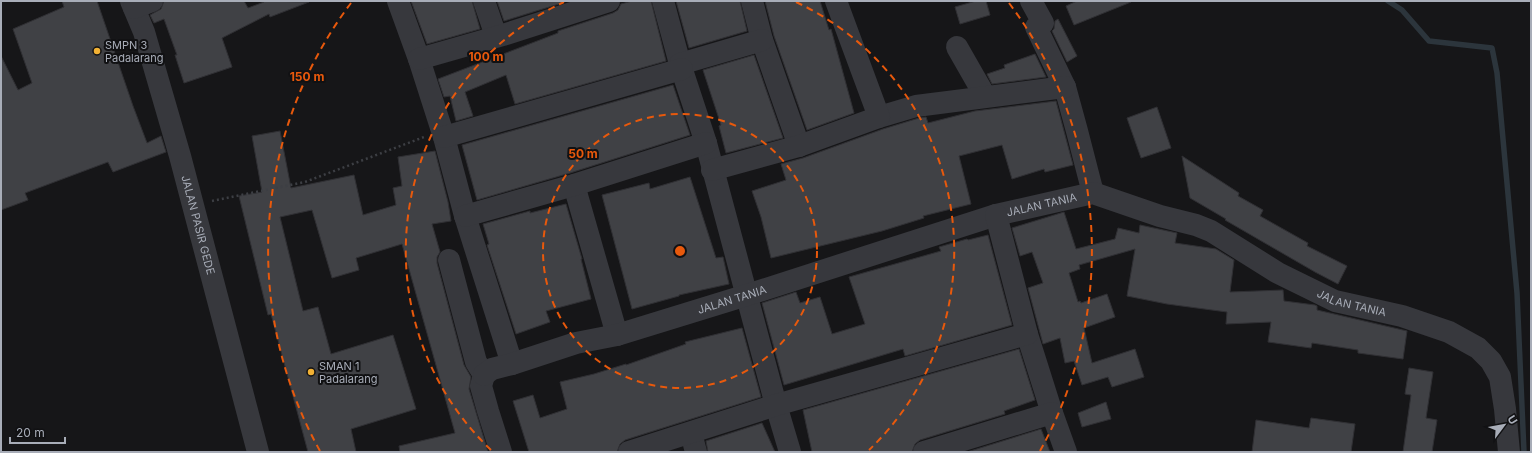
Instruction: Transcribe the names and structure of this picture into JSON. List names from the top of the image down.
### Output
{
  "streets": {
    "street": ["JALAN TANIA", "JALAN PASIR GEDE"]
  },
  "places": ["SMPN 3 Padalarang", "SMAN 1 Padalarang"],
  "scale_bar": "20 m",
  "north": "top right",
  "rings": ["100 m", "150 m", "50 m"]
}
